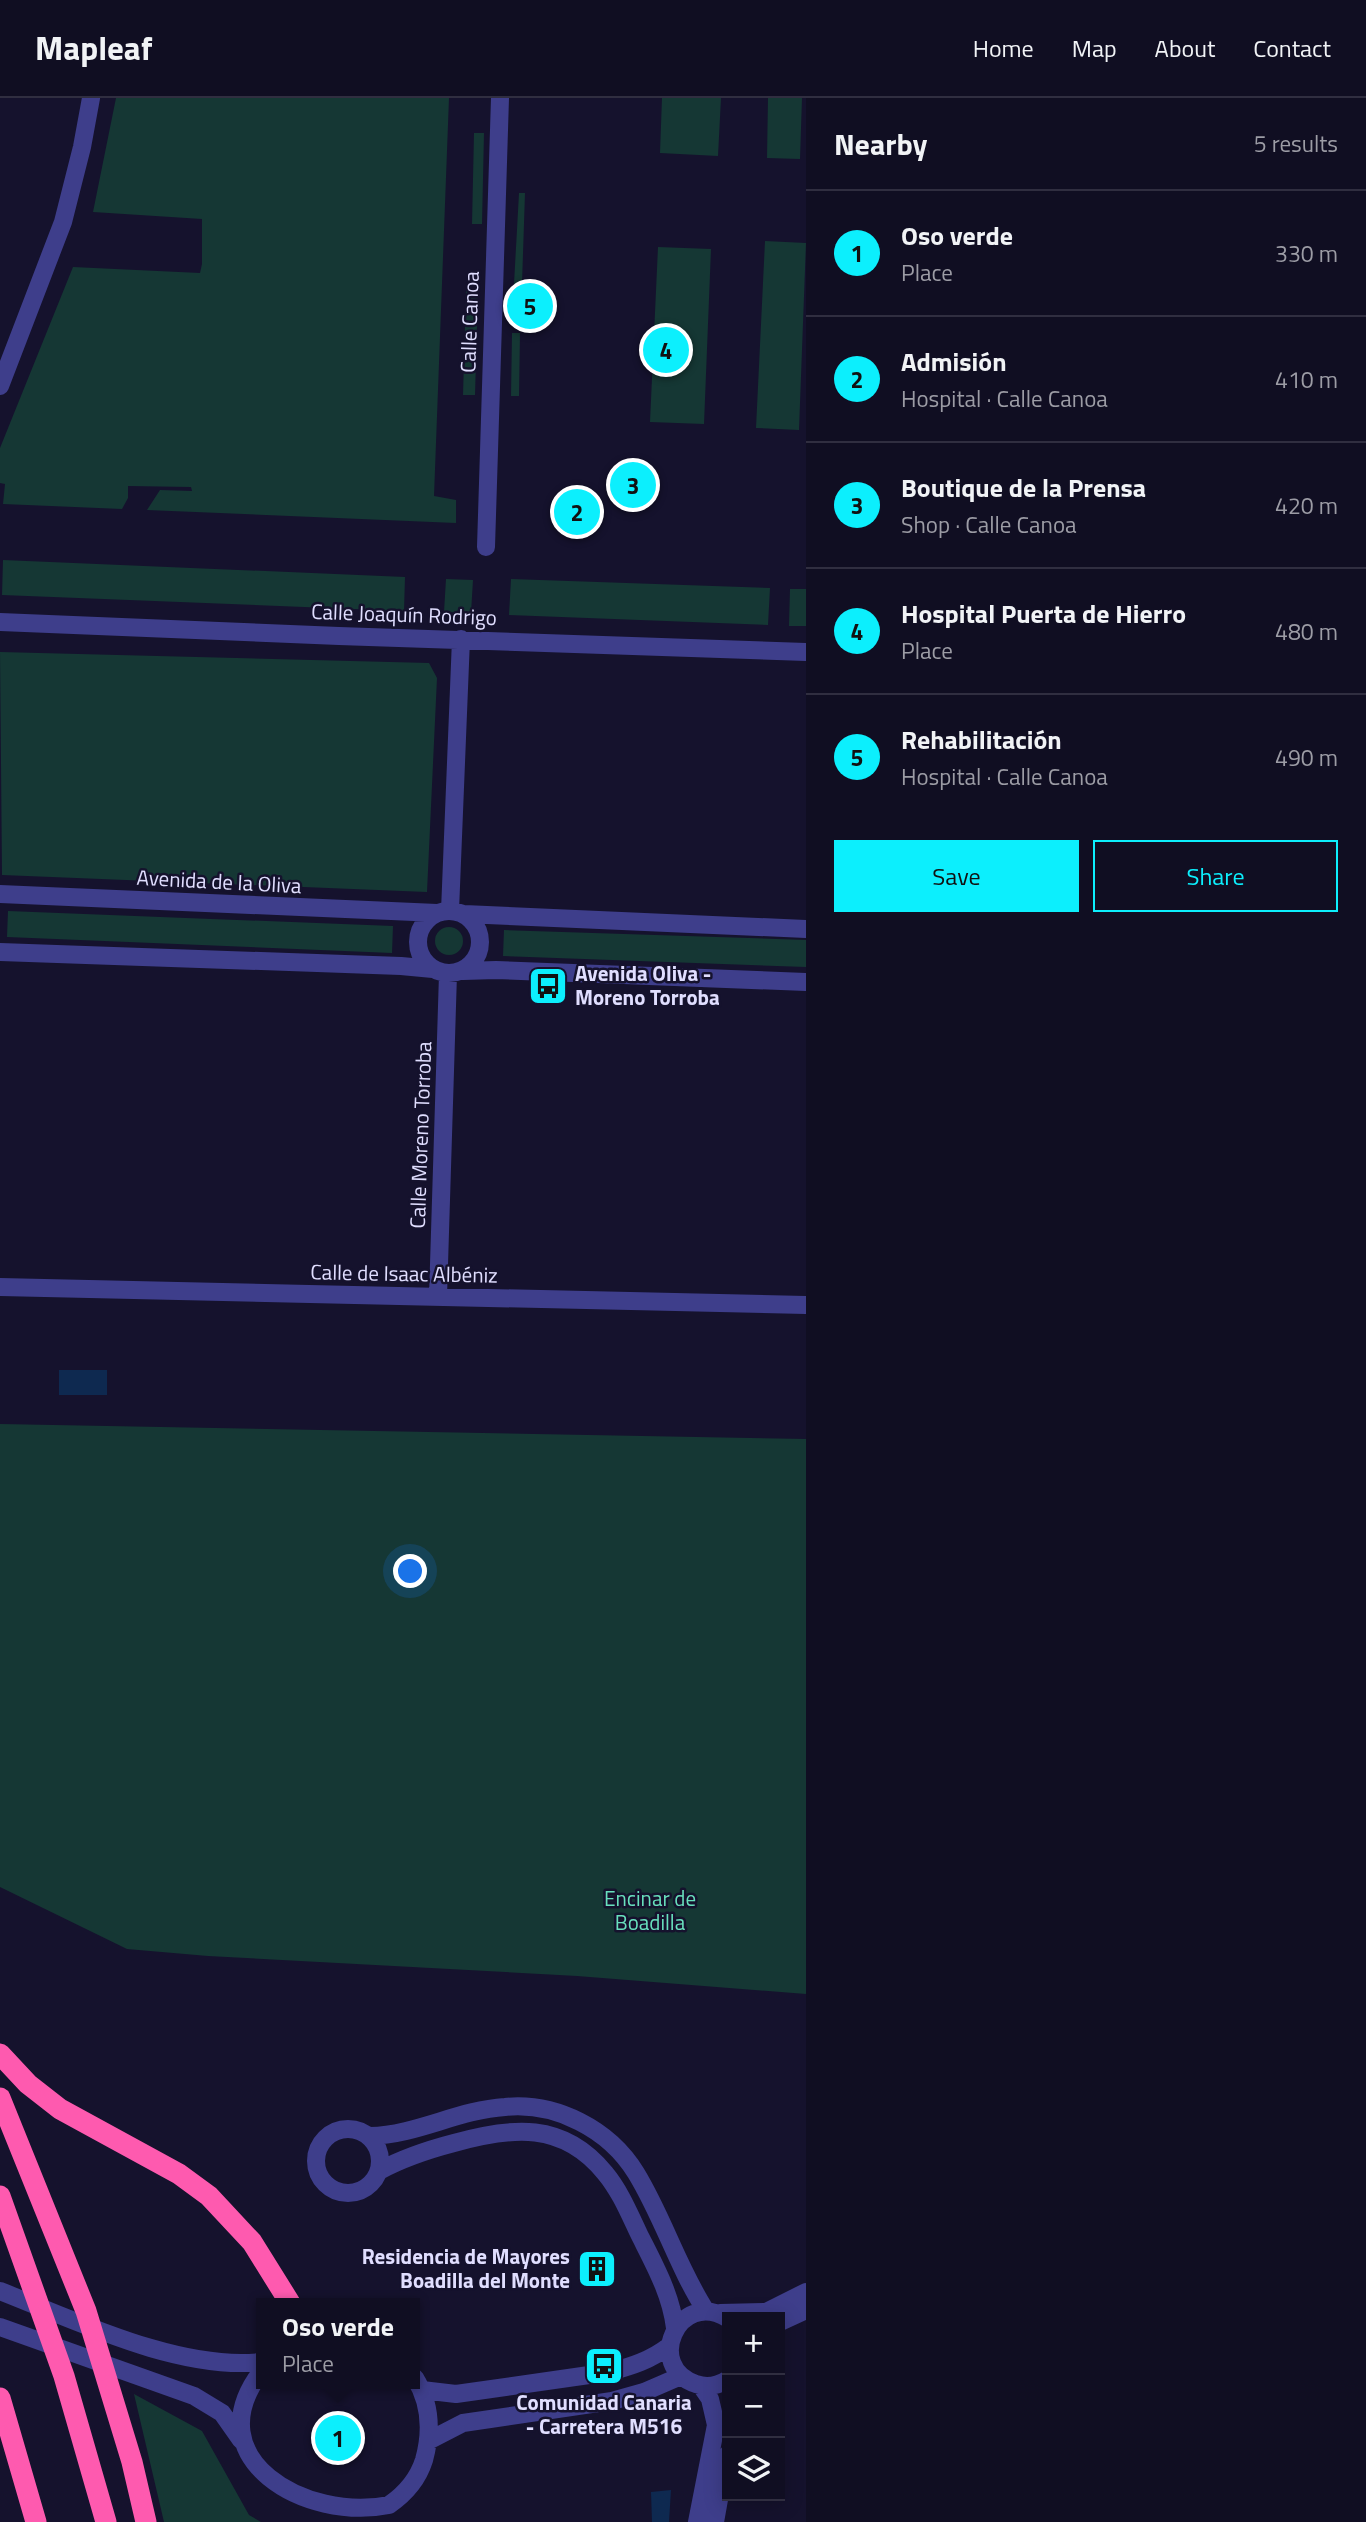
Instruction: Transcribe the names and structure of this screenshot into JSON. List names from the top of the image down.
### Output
{
  "streets": {
    "street": [
      "Calle Canoa",
      "Calle Joaquín Rodrigo",
      "Avenida de la Oliva",
      "Calle Moreno Torroba",
      "Calle de Isaac Albéniz"
    ]
  },
  "crossings": [
    ["Avenida de la Oliva", "Calle Moreno Torroba"],
    ["Calle Moreno Torroba", "Calle de Isaac Albéniz"]
  ],
  "parks": ["Encinar de Boadilla"],
  "places": {
    "bus stop": ["Avenida Oliva - Moreno Torroba", "Comunidad Canaria - Carretera M516"],
    "building": ["Residencia de Mayores Boadilla del Monte"]
  },
  "page": {
    "header": "Mapleaf",
    "nav": [
      "Home",
      "Map",
      "About",
      "Contact"
    ],
    "heading": ["Nearby", "5 results"],
    "list": [
      {
        "mark": "1",
        "name": "Oso verde",
        "note": "Place",
        "value": "330 m"
      },
      {
        "mark": "2",
        "name": "Admisión",
        "note": "Hospital · Calle Canoa",
        "value": "410 m"
      },
      {
        "mark": "3",
        "name": "Boutique de la Prensa",
        "note": "Shop · Calle Canoa",
        "value": "420 m"
      },
      {
        "mark": "4",
        "name": "Hospital Puerta de Hierro",
        "note": "Place",
        "value": "480 m"
      },
      {
        "mark": "5",
        "name": "Rehabilitación",
        "note": "Hospital · Calle Canoa",
        "value": "490 m"
      }
    ],
    "pins": [
      "5",
      "4",
      "3",
      "2",
      "1"
    ],
    "buttons": ["Save", "Share"],
    "popup": ["Oso verde", "Place"],
    "map_buttons": ["+", "−"]
  }
}
